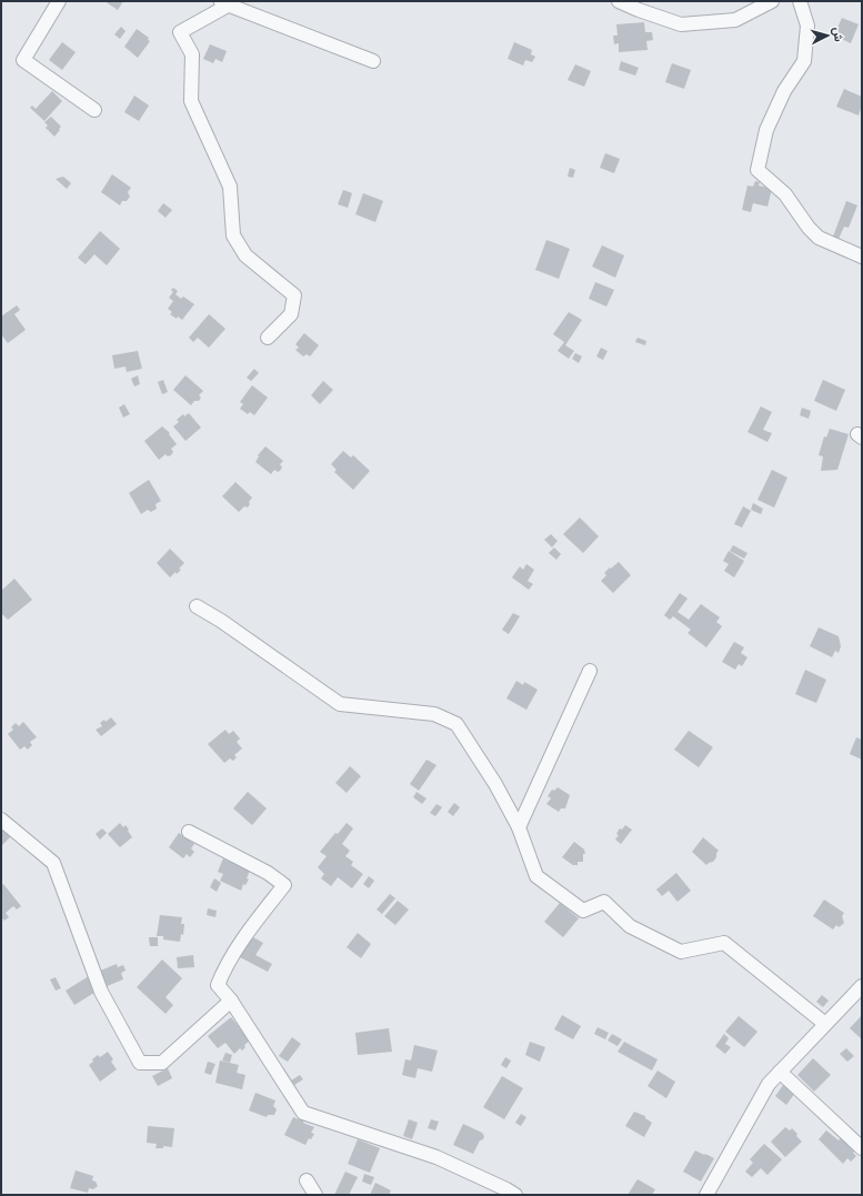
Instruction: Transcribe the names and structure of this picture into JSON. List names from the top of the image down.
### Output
{
  "north": "right"
}
